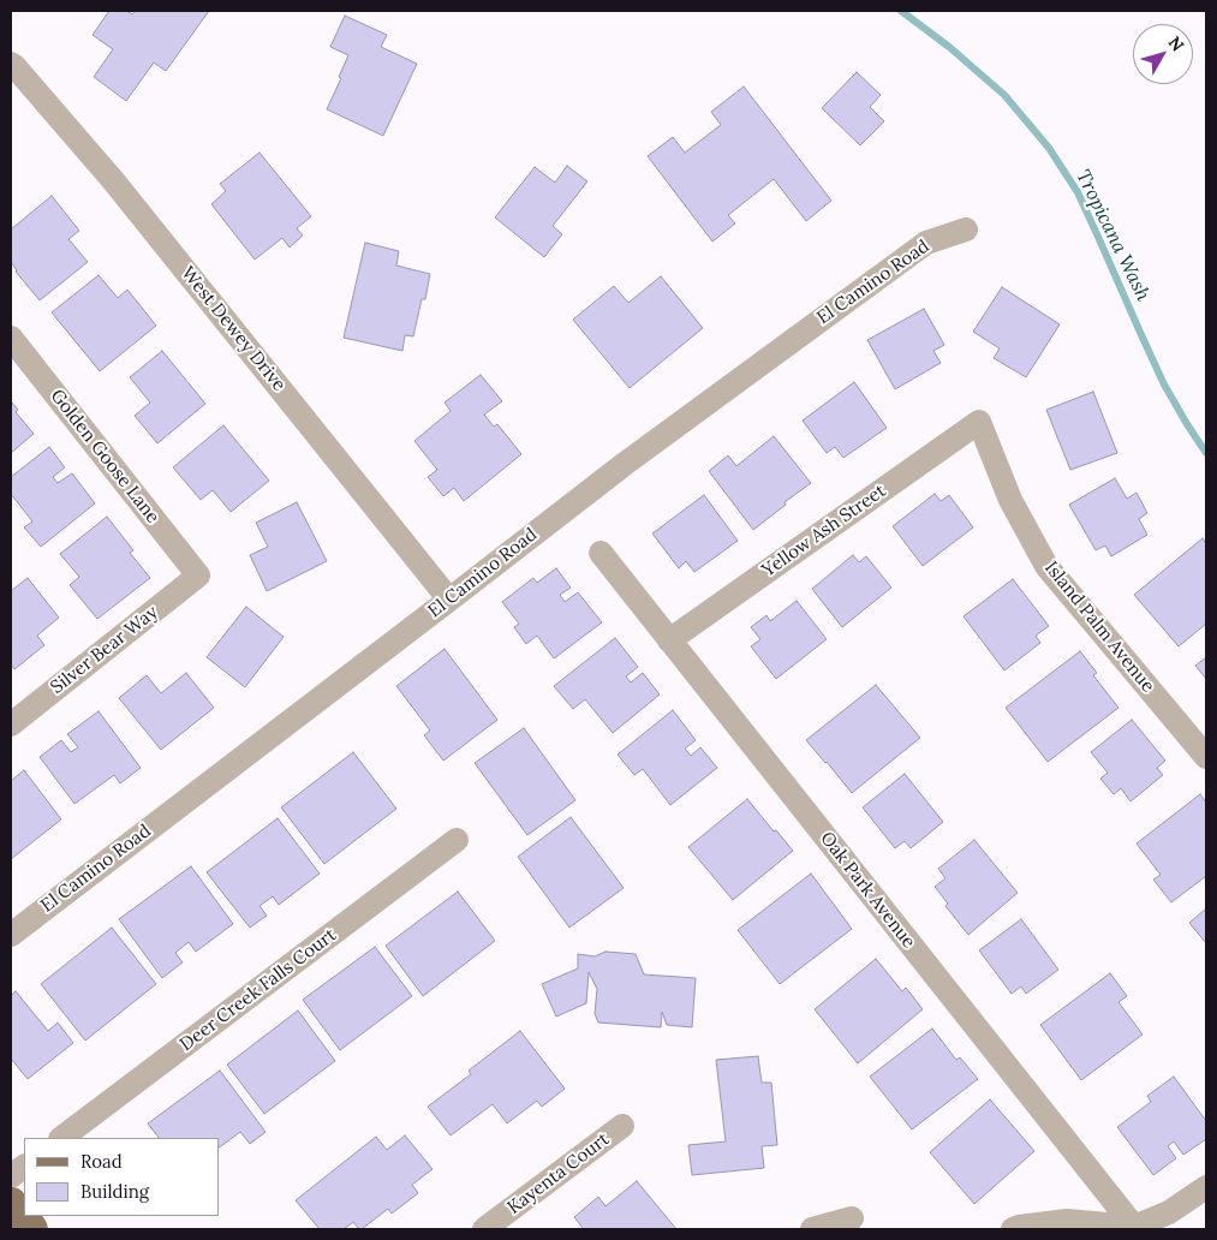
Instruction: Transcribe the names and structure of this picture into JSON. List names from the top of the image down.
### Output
{
  "streets": {
    "street": [
      "El Camino Road",
      "West Dewey Drive",
      "Golden Goose Lane",
      "Yellow Ash Street",
      "Island Palm Avenue",
      "Silver Bear Way",
      "Oak Park Avenue",
      "Deer Creek Falls Court",
      "Kayenta Court"
    ]
  },
  "crossings": [
    ["El Camino Road", "West Dewey Drive"],
    ["Golden Goose Lane", "Silver Bear Way"],
    ["Yellow Ash Street", "Island Palm Avenue"],
    ["Yellow Ash Street", "Oak Park Avenue"]
  ],
  "water": ["Tropicana Wash"],
  "legend": ["Road", "Building"],
  "north": "top right"
}
